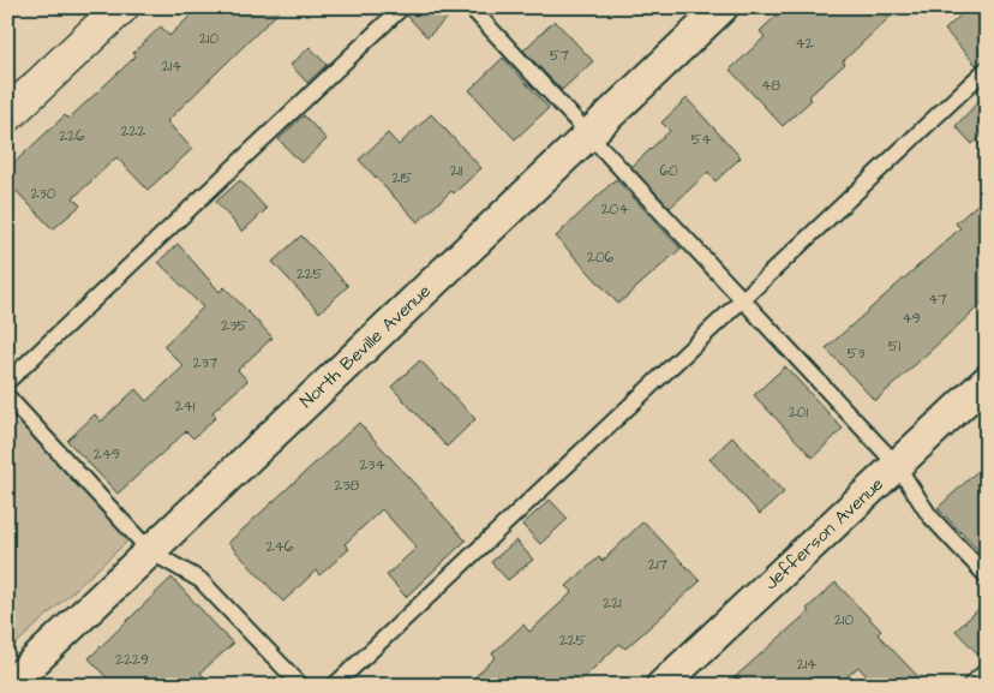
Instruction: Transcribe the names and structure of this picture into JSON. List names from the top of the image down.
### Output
{
  "streets": {
    "street": ["North Beville Avenue", "Jefferson Avenue"]
  },
  "house_numbers": [
    "210",
    "42",
    "57",
    "214",
    "48",
    "222",
    "226",
    "54",
    "211",
    "60",
    "215",
    "230",
    "204",
    "206",
    "225",
    "47",
    "49",
    "235",
    "51",
    "53",
    "237",
    "241",
    "201",
    "249",
    "234",
    "238",
    "246",
    "217",
    "221",
    "210",
    "225",
    "2229",
    "214"
  ]
}
